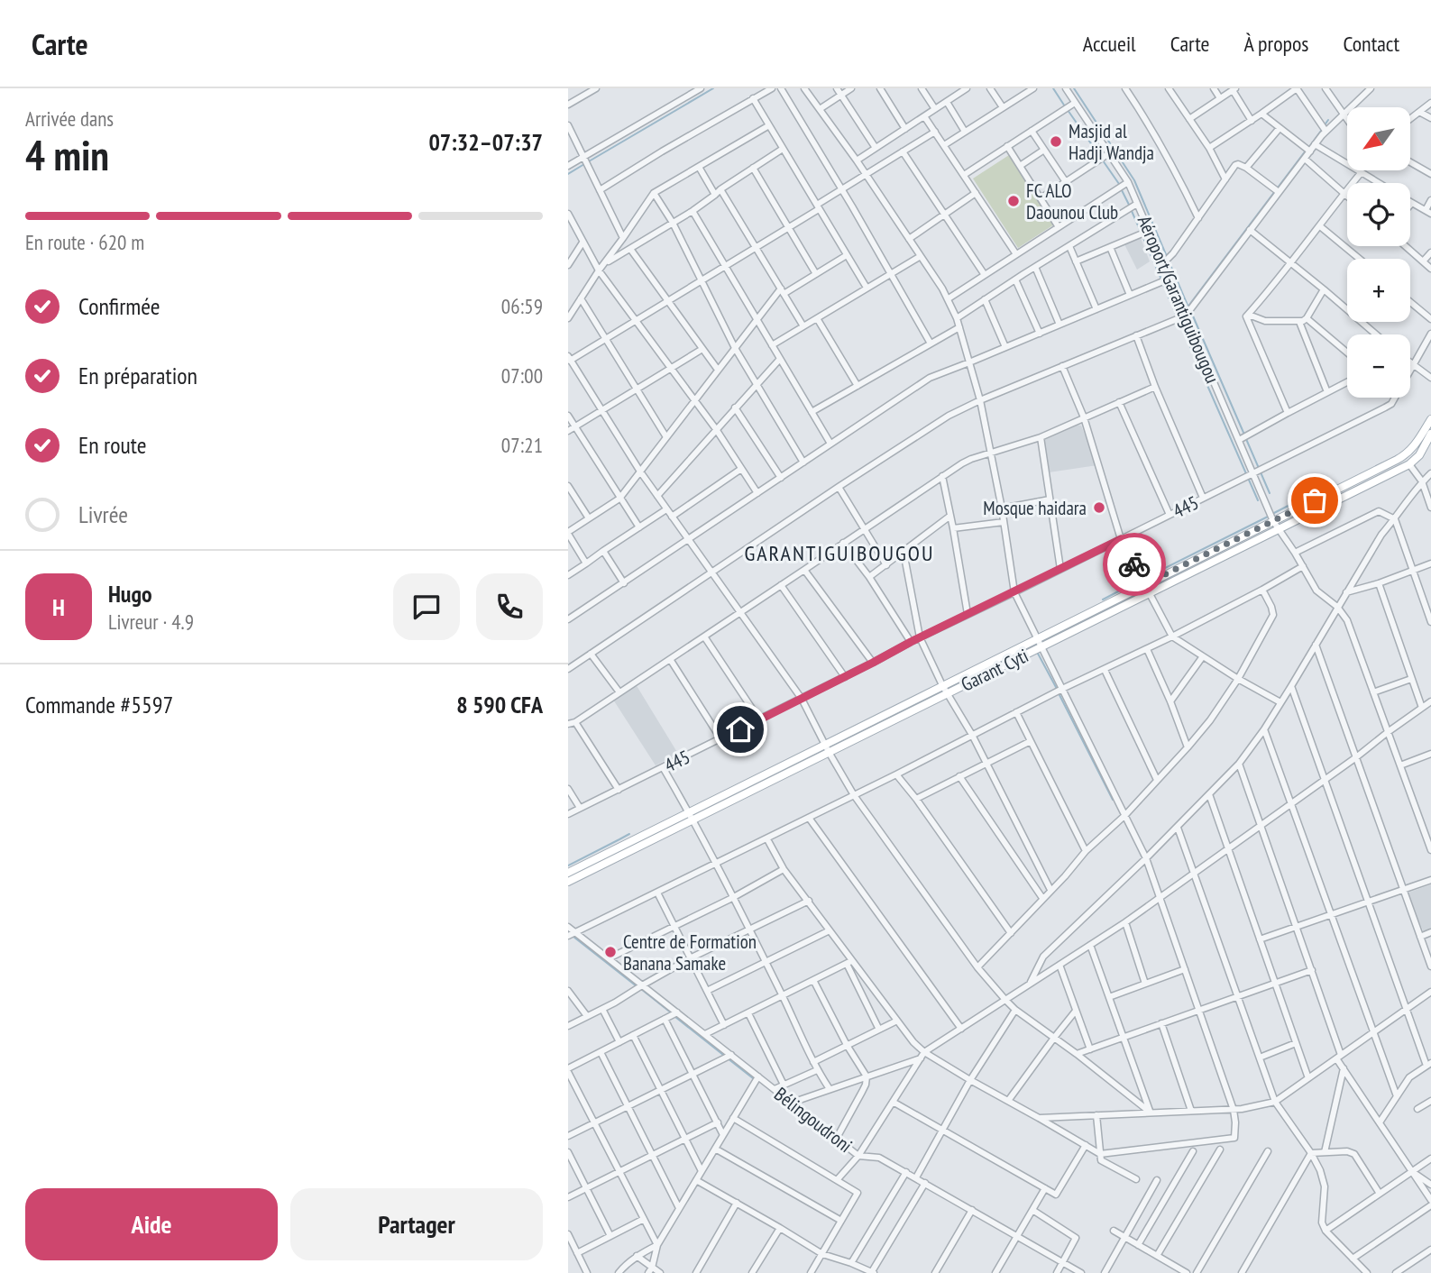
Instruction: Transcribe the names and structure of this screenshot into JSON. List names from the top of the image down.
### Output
{
  "streets": {
    "main road": ["Garant Cyti"],
    "street": ["Aéroport/Garantiguibougou", "445", "Bélingoudroni"]
  },
  "crossings": [
    ["Aéroport/Garantiguibougou", "445"],
    ["Aéroport/Garantiguibougou", "Garant Cyti"]
  ],
  "districts": ["GARANTIGUIBOUGOU"],
  "places": [
    "Masjid al Hadji Wandja",
    "FC ALO Daounou Club",
    "Mosque haidara",
    "Centre de Formation Banana Samake"
  ],
  "north": "bottom left",
  "page": {
    "header": "Carte",
    "nav": [
      "Accueil",
      "Carte",
      "À propos",
      "Contact"
    ],
    "heading": ["4 min", "Arrivée dans", "07:32–07:37"],
    "panel": [
      "Hugo",
      "Livreur · 4.9",
      "Commande #5597",
      "8 590 CFA"
    ],
    "map_buttons": ["+", "−"],
    "bar": "En route · 620 m",
    "list": [
      ["Confirmée", "06:59"],
      ["En préparation", "07:00"],
      ["En route", "07:21"],
      "Livrée"
    ],
    "round": "H",
    "buttons": ["Aide", "Partager"]
  }
}
